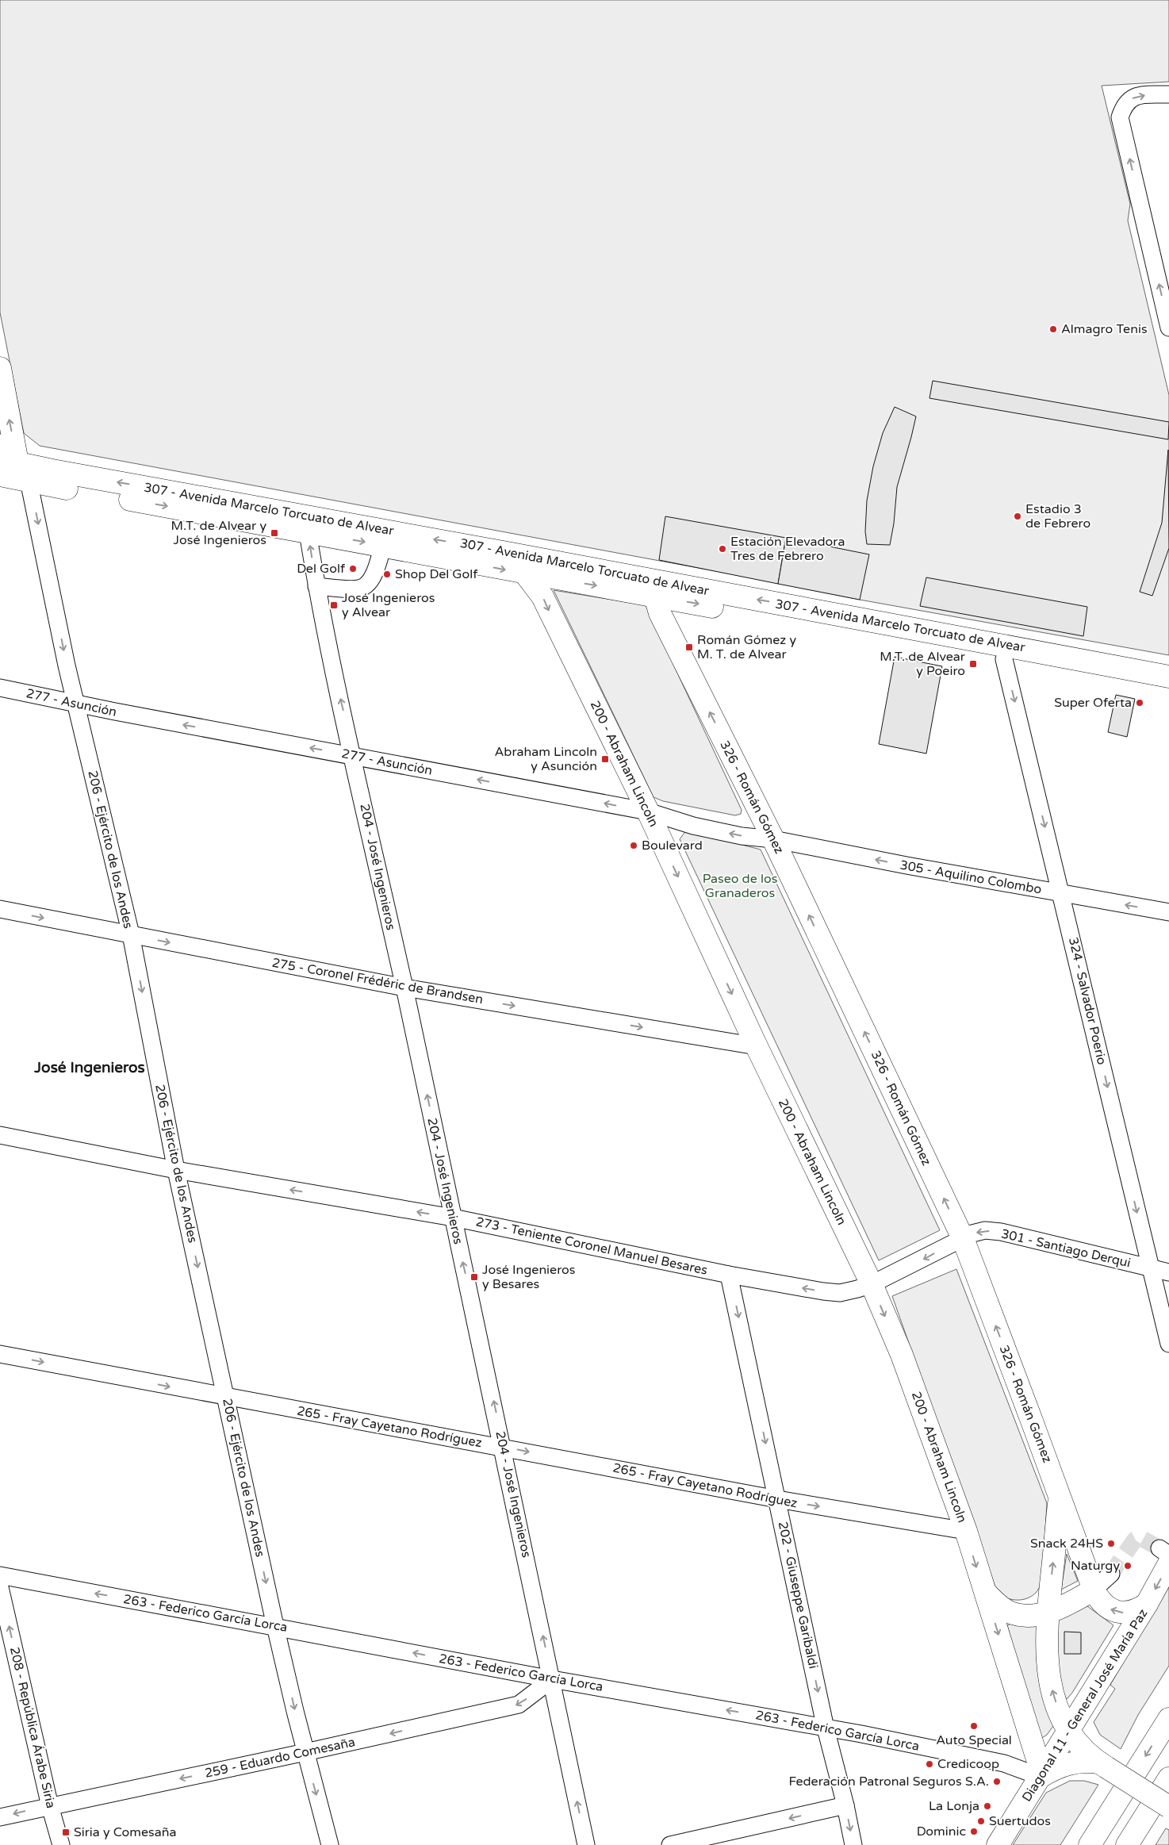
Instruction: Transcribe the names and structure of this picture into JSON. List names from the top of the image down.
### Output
{
  "streets": {
    "main road": [
      "307 - Avenida Marcelo Torcuato de Alvear",
      "200 - Abraham Lincoln",
      "326 - Román Gómez",
      "Diagonal 11 - General José María Paz"
    ],
    "street": [
      "277 - Asunción",
      "206 - Ejército de los Andes",
      "204 - José Ingenieros",
      "305 - Aquilino Colombo",
      "275 - Coronel Frédéric de Brandsen",
      "324 - Salvador Poerio",
      "273 - Teniente Coronel Manuel Besares",
      "301 - Santiago Derqui",
      "265 - Fray Cayetano Rodríguez",
      "202 - Giuseppe Garibaldi",
      "263 - Federico García Lorca",
      "208 - República Árabe Siria",
      "259 - Eduardo Comesaña"
    ]
  },
  "crossings": [
    ["307 - Avenida Marcelo Torcuato de Alvear", "200 - Abraham Lincoln"],
    ["307 - Avenida Marcelo Torcuato de Alvear", "326 - Román Gómez"],
    ["307 - Avenida Marcelo Torcuato de Alvear", "206 - Ejército de los Andes"],
    ["307 - Avenida Marcelo Torcuato de Alvear", "204 - José Ingenieros"],
    ["307 - Avenida Marcelo Torcuato de Alvear", "324 - Salvador Poerio"],
    ["277 - Asunción", "200 - Abraham Lincoln"],
    ["277 - Asunción", "326 - Román Gómez"],
    ["277 - Asunción", "206 - Ejército de los Andes"],
    ["277 - Asunción", "204 - José Ingenieros"],
    ["277 - Asunción", "305 - Aquilino Colombo"],
    ["200 - Abraham Lincoln", "275 - Coronel Frédéric de Brandsen"],
    ["200 - Abraham Lincoln", "273 - Teniente Coronel Manuel Besares"],
    ["200 - Abraham Lincoln", "265 - Fray Cayetano Rodríguez"],
    ["200 - Abraham Lincoln", "263 - Federico García Lorca"],
    ["200 - Abraham Lincoln", "Diagonal 11 - General José María Paz"],
    ["326 - Román Gómez", "305 - Aquilino Colombo"],
    ["326 - Román Gómez", "273 - Teniente Coronel Manuel Besares"],
    ["326 - Román Gómez", "301 - Santiago Derqui"],
    ["326 - Román Gómez", "Diagonal 11 - General José María Paz"],
    ["206 - Ejército de los Andes", "275 - Coronel Frédéric de Brandsen"],
    ["206 - Ejército de los Andes", "273 - Teniente Coronel Manuel Besares"],
    ["206 - Ejército de los Andes", "265 - Fray Cayetano Rodríguez"],
    ["206 - Ejército de los Andes", "263 - Federico García Lorca"],
    ["206 - Ejército de los Andes", "259 - Eduardo Comesaña"],
    ["204 - José Ingenieros", "275 - Coronel Frédéric de Brandsen"],
    ["204 - José Ingenieros", "273 - Teniente Coronel Manuel Besares"],
    ["204 - José Ingenieros", "265 - Fray Cayetano Rodríguez"],
    ["204 - José Ingenieros", "263 - Federico García Lorca"],
    ["204 - José Ingenieros", "259 - Eduardo Comesaña"],
    ["305 - Aquilino Colombo", "324 - Salvador Poerio"],
    ["324 - Salvador Poerio", "301 - Santiago Derqui"],
    ["273 - Teniente Coronel Manuel Besares", "301 - Santiago Derqui"],
    ["273 - Teniente Coronel Manuel Besares", "202 - Giuseppe Garibaldi"],
    ["265 - Fray Cayetano Rodríguez", "202 - Giuseppe Garibaldi"],
    ["202 - Giuseppe Garibaldi", "263 - Federico García Lorca"],
    ["263 - Federico García Lorca", "Diagonal 11 - General José María Paz"],
    ["263 - Federico García Lorca", "259 - Eduardo Comesaña"],
    ["208 - República Árabe Siria", "259 - Eduardo Comesaña"]
  ],
  "one_way": [
    "277 - Asunción",
    "200 - Abraham Lincoln",
    "326 - Román Gómez",
    "206 - Ejército de los Andes",
    "204 - José Ingenieros",
    "305 - Aquilino Colombo",
    "275 - Coronel Frédéric de Brandsen",
    "324 - Salvador Poerio",
    "273 - Teniente Coronel Manuel Besares",
    "301 - Santiago Derqui",
    "265 - Fray Cayetano Rodríguez",
    "202 - Giuseppe Garibaldi",
    "263 - Federico García Lorca",
    "208 - República Árabe Siria",
    "259 - Eduardo Comesaña"
  ],
  "districts": ["José Ingenieros"],
  "parks": ["Paseo de los Granaderos"],
  "places": {
    "other": [
      "Almagro Tenis",
      "Estadio 3 de Febrero",
      "Estación Elevadora Tres de Febrero",
      "Del Golf",
      "Shop Del Golf",
      "Super Oferta",
      "Boulevard",
      "Snack 24HS",
      "Naturgy",
      "Auto Special",
      "Credicoop",
      "Federación Patronal Seguros S.A.",
      "La Lonja",
      "Suertudos",
      "Dominic"
    ],
    "transit": [
      "M.T. de Alvear y José Ingenieros",
      "José Ingenieros y Alvear",
      "Román Gómez y M. T. de Alvear",
      "M.T. de Alvear y Poeiro",
      "Abraham Lincoln y Asunción",
      "José Ingenieros y Besares",
      "Siria y Comesaña"
    ]
  }
}
